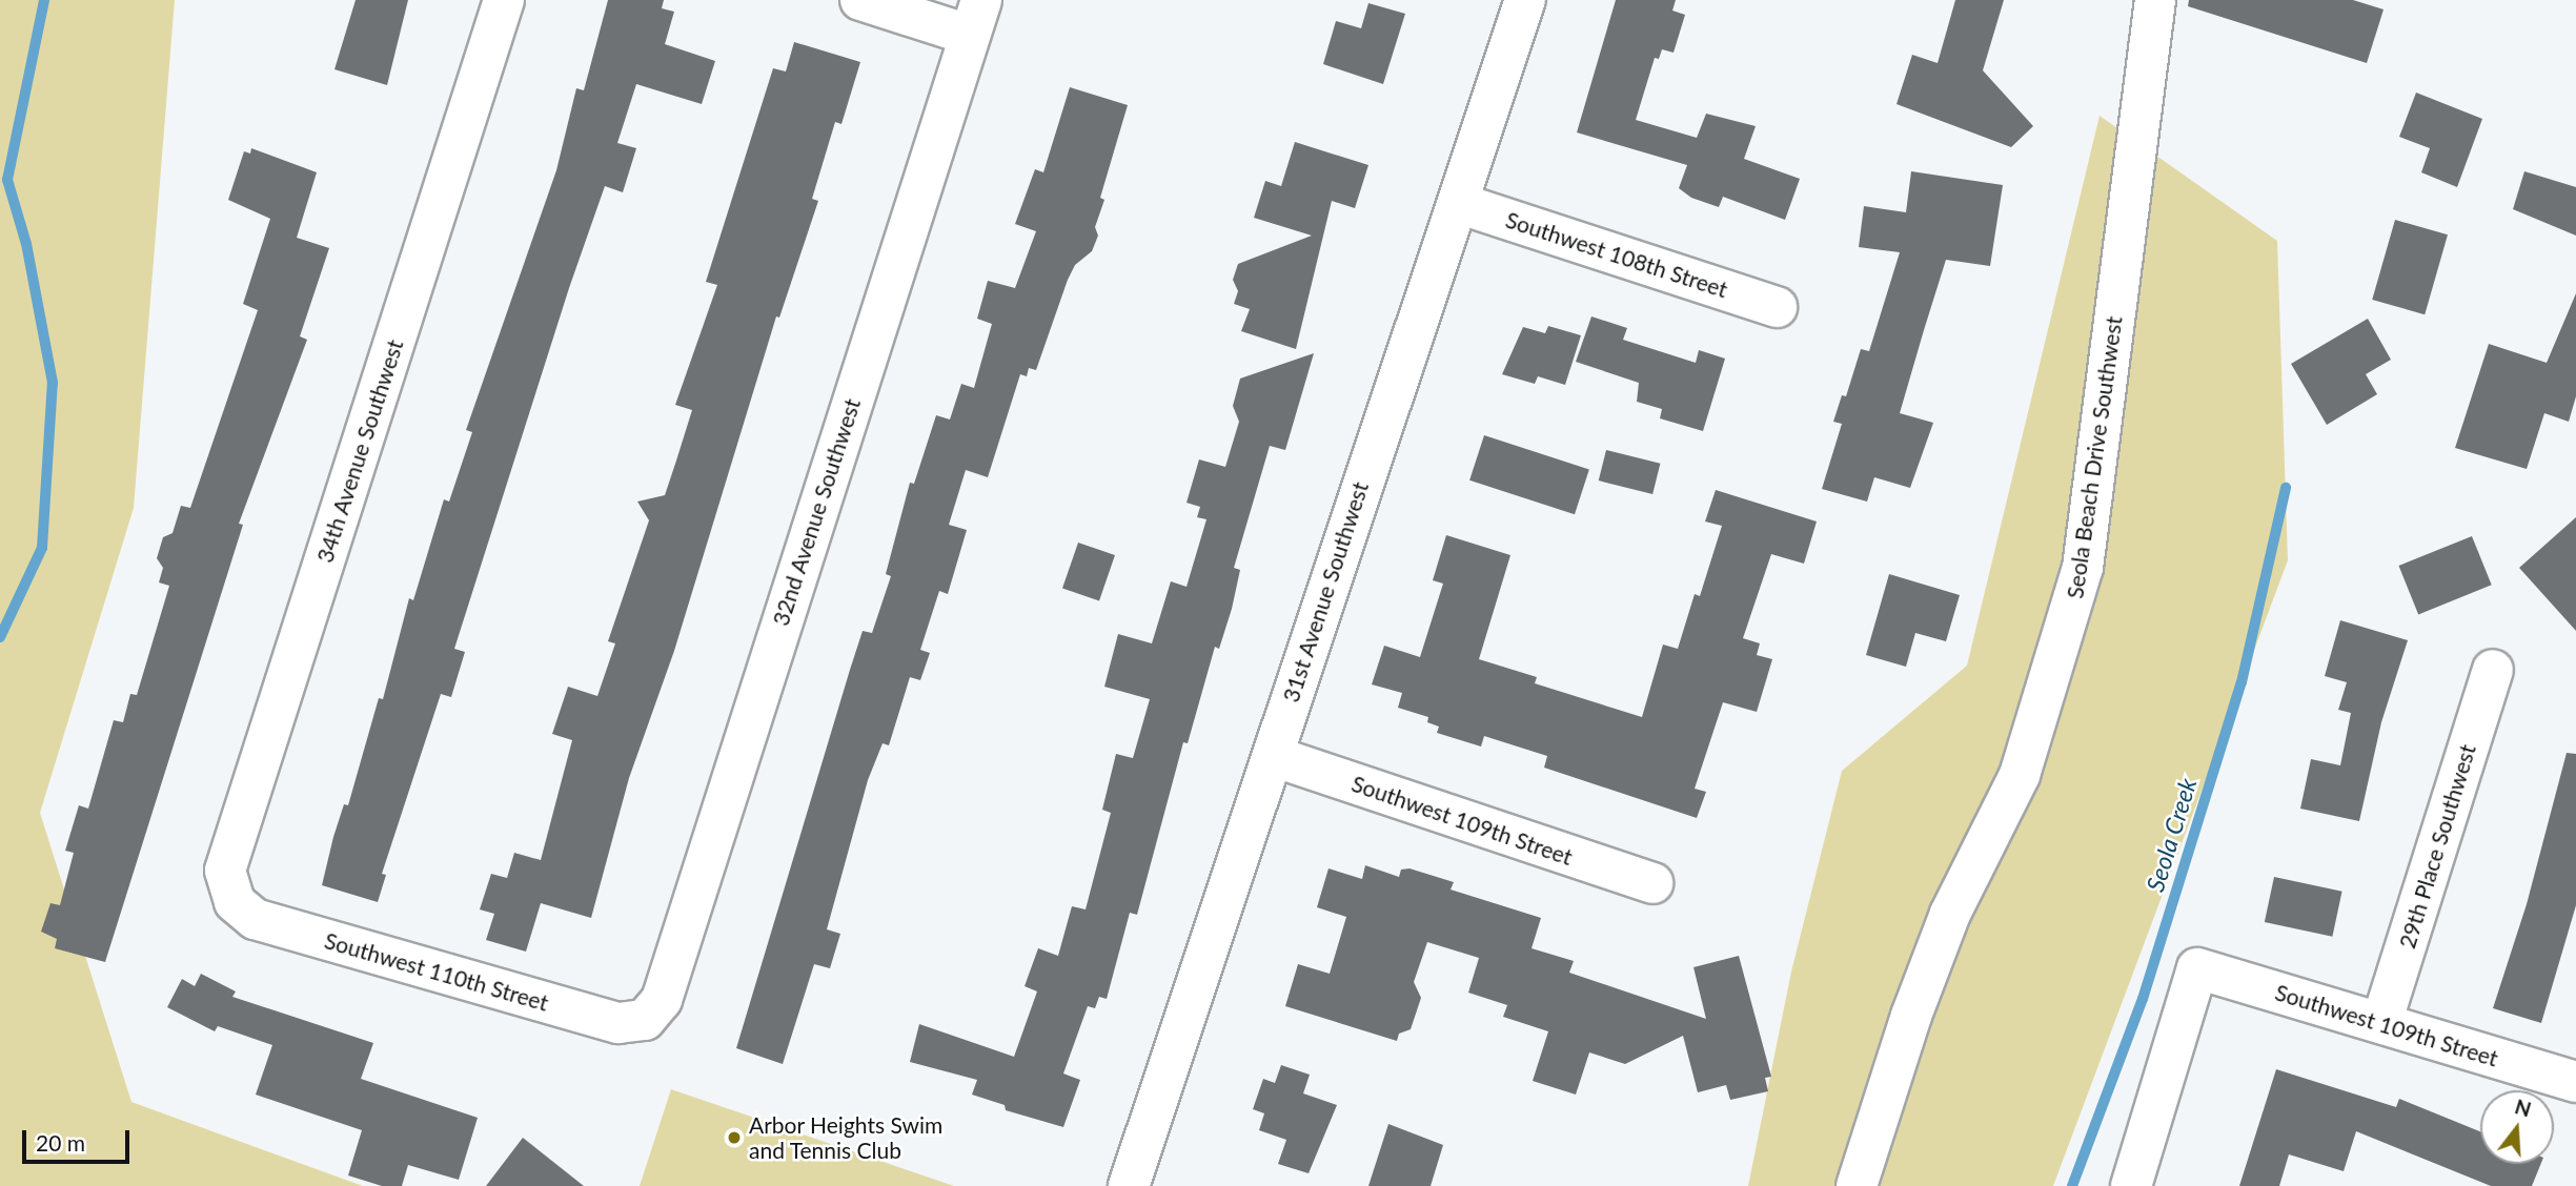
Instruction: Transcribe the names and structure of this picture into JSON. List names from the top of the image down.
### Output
{
  "streets": {
    "street": [
      "Southwest 108th Street",
      "34th Avenue Southwest",
      "Seola Beach Drive Southwest",
      "32nd Avenue Southwest",
      "31st Avenue Southwest",
      "Southwest 109th Street",
      "29th Place Southwest",
      "Southwest 110th Street"
    ]
  },
  "crossings": [
    ["Southwest 108th Street", "31st Avenue Southwest"],
    ["34th Avenue Southwest", "Southwest 110th Street"],
    ["32nd Avenue Southwest", "Southwest 110th Street"],
    ["31st Avenue Southwest", "Southwest 109th Street"],
    ["Southwest 109th Street", "29th Place Southwest"]
  ],
  "water": ["Seola Creek"],
  "places": ["Arbor Heights Swim and Tennis Club"],
  "scale_bar": "20 m",
  "north": "top"
}
